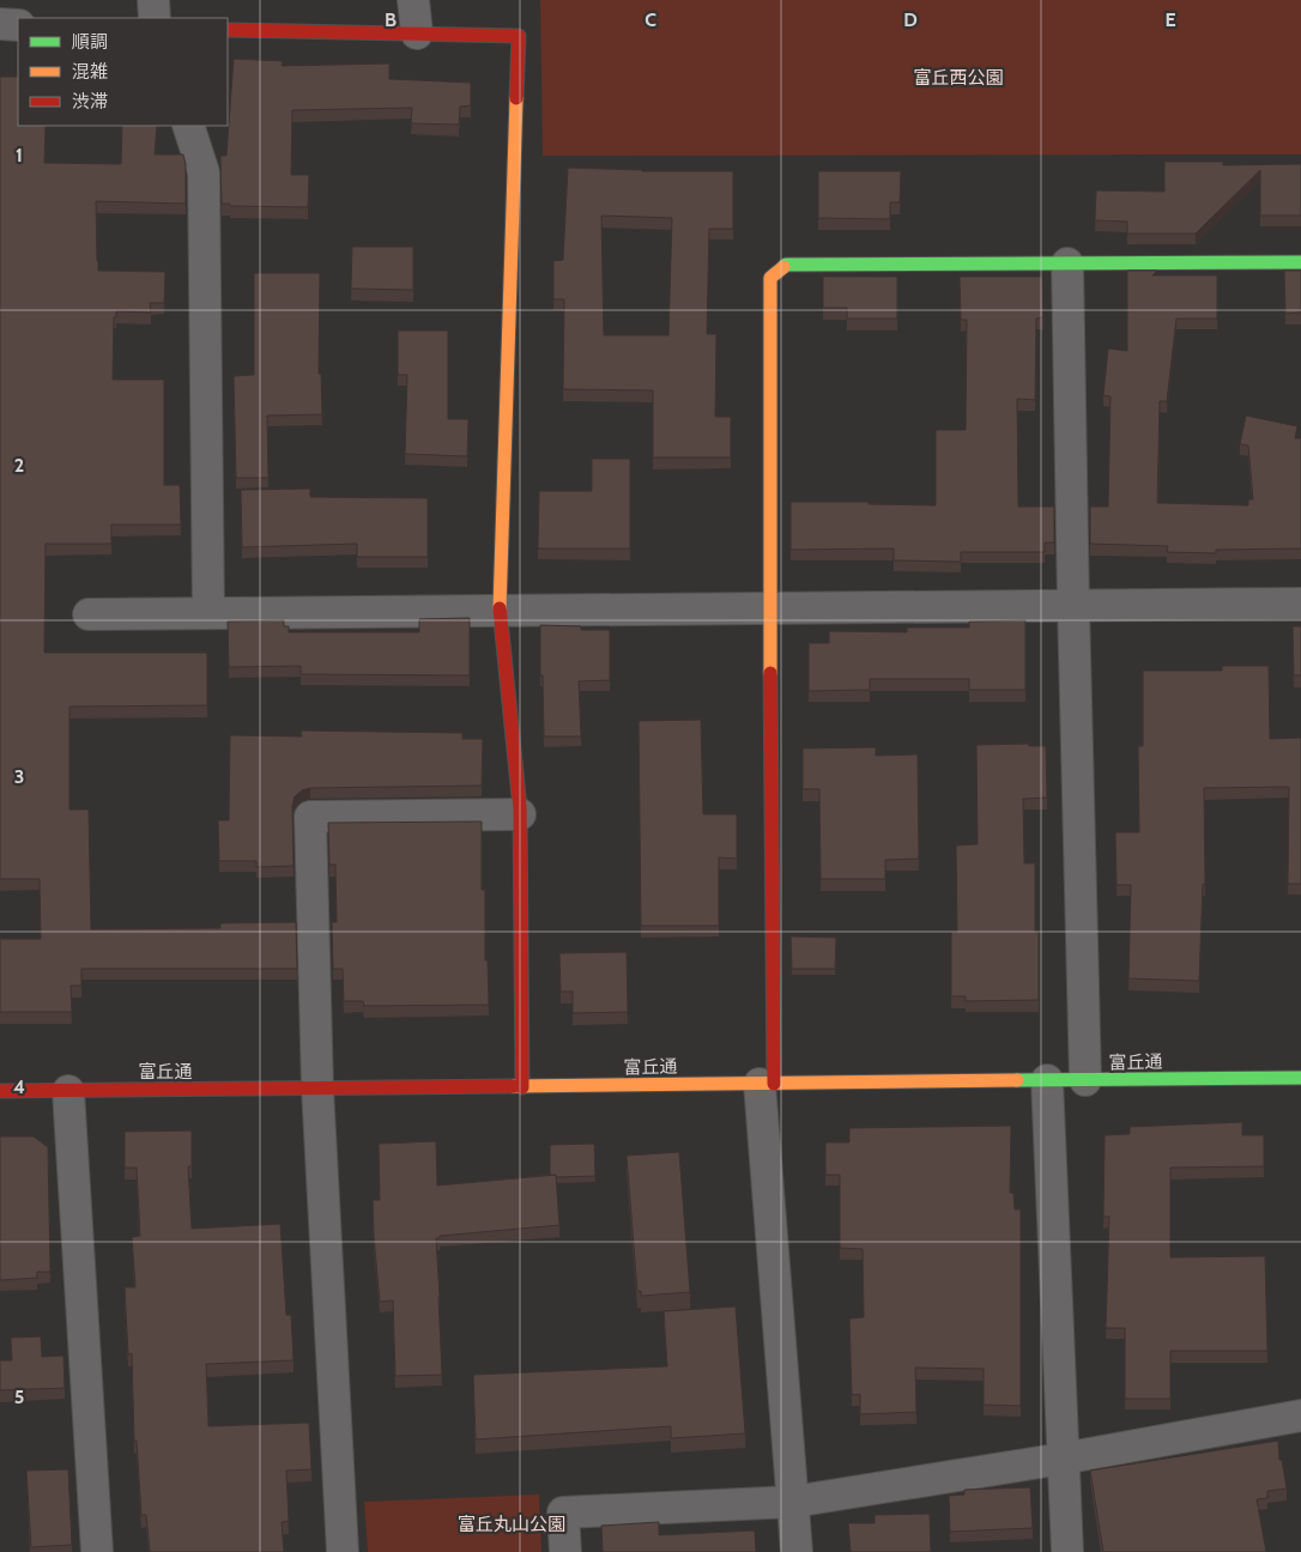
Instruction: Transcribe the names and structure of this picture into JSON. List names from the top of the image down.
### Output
{
  "streets": {
    "street": ["富丘通"]
  },
  "parks": ["富丘西公園", "富丘丸山公園"],
  "legend": ["順調", "混雑", "渋滞"],
  "grid": {
    "columns": [
      "B",
      "C",
      "D",
      "E"
    ],
    "rows": [
      "1",
      "2",
      "3",
      "4",
      "5"
    ]
  }
}
